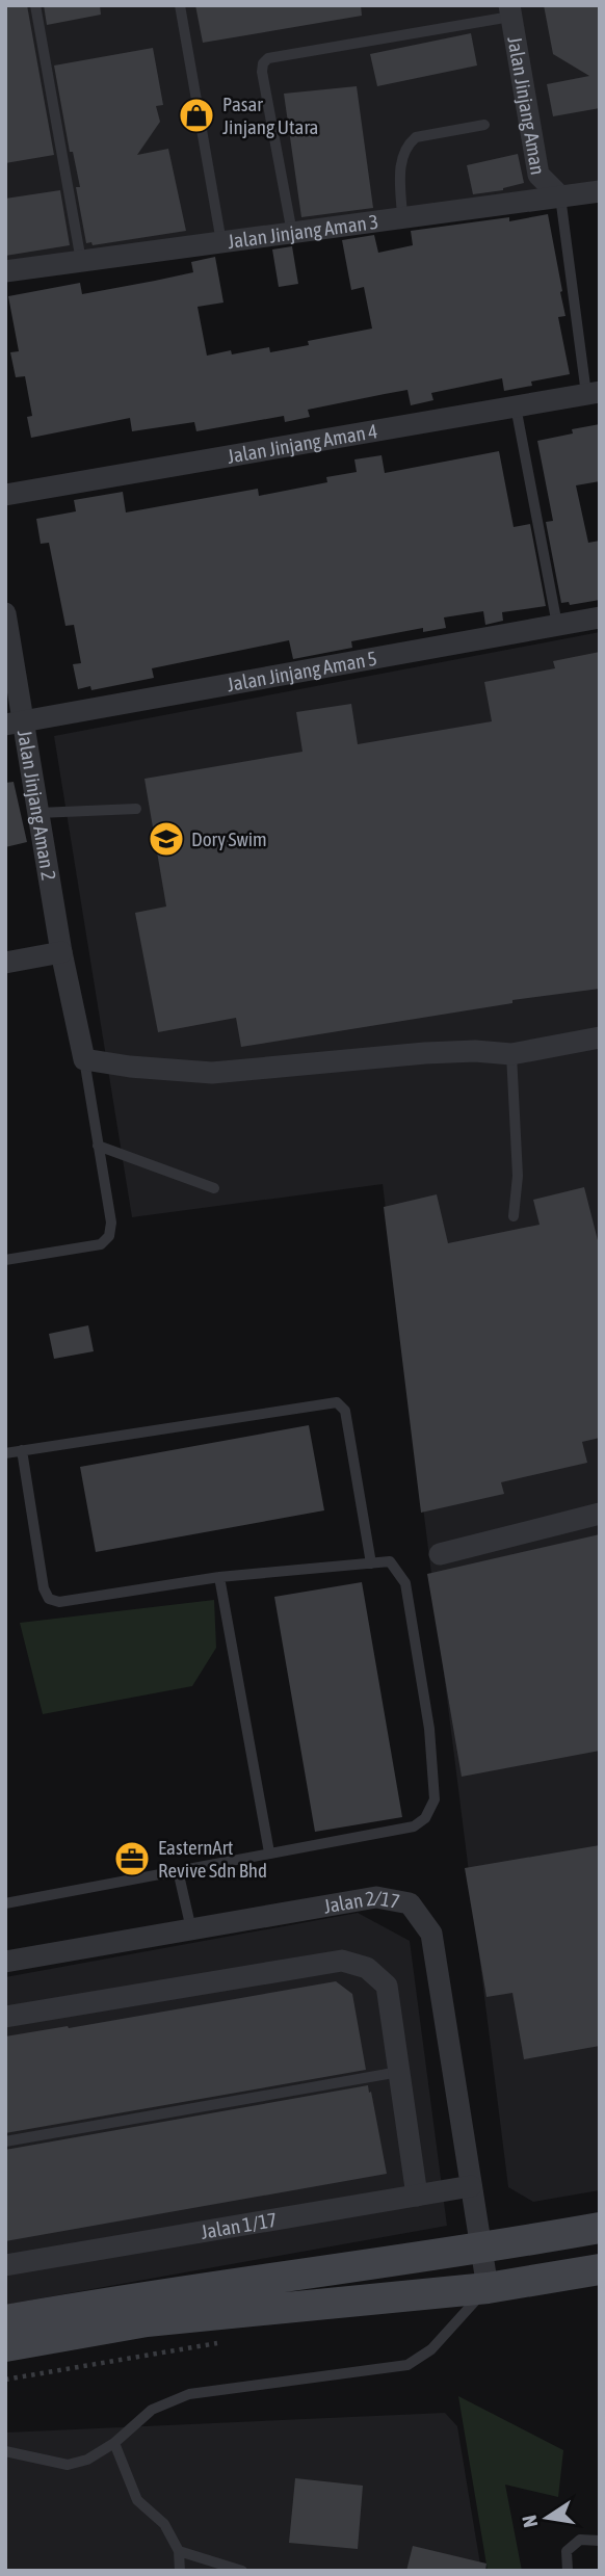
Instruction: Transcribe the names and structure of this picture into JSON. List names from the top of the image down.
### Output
{
  "streets": {
    "street": [
      "Jalan Jinjang Aman",
      "Jalan Jinjang Aman 3",
      "Jalan Jinjang Aman 4",
      "Jalan Jinjang Aman 5",
      "Jalan Jinjang Aman 2",
      "Jalan 2/17",
      "Jalan 1/17"
    ]
  },
  "crossings": [
    ["Jalan Jinjang Aman", "Jalan Jinjang Aman 3"],
    ["Jalan Jinjang Aman 5", "Jalan Jinjang Aman 2"],
    ["Jalan 2/17", "Jalan 1/17"]
  ],
  "places": {
    "shop": ["Pasar Jinjang Utara"],
    "school or university": ["Dory Swim"],
    "office": ["EasternArt Revive Sdn Bhd"]
  },
  "north": "left"
}
